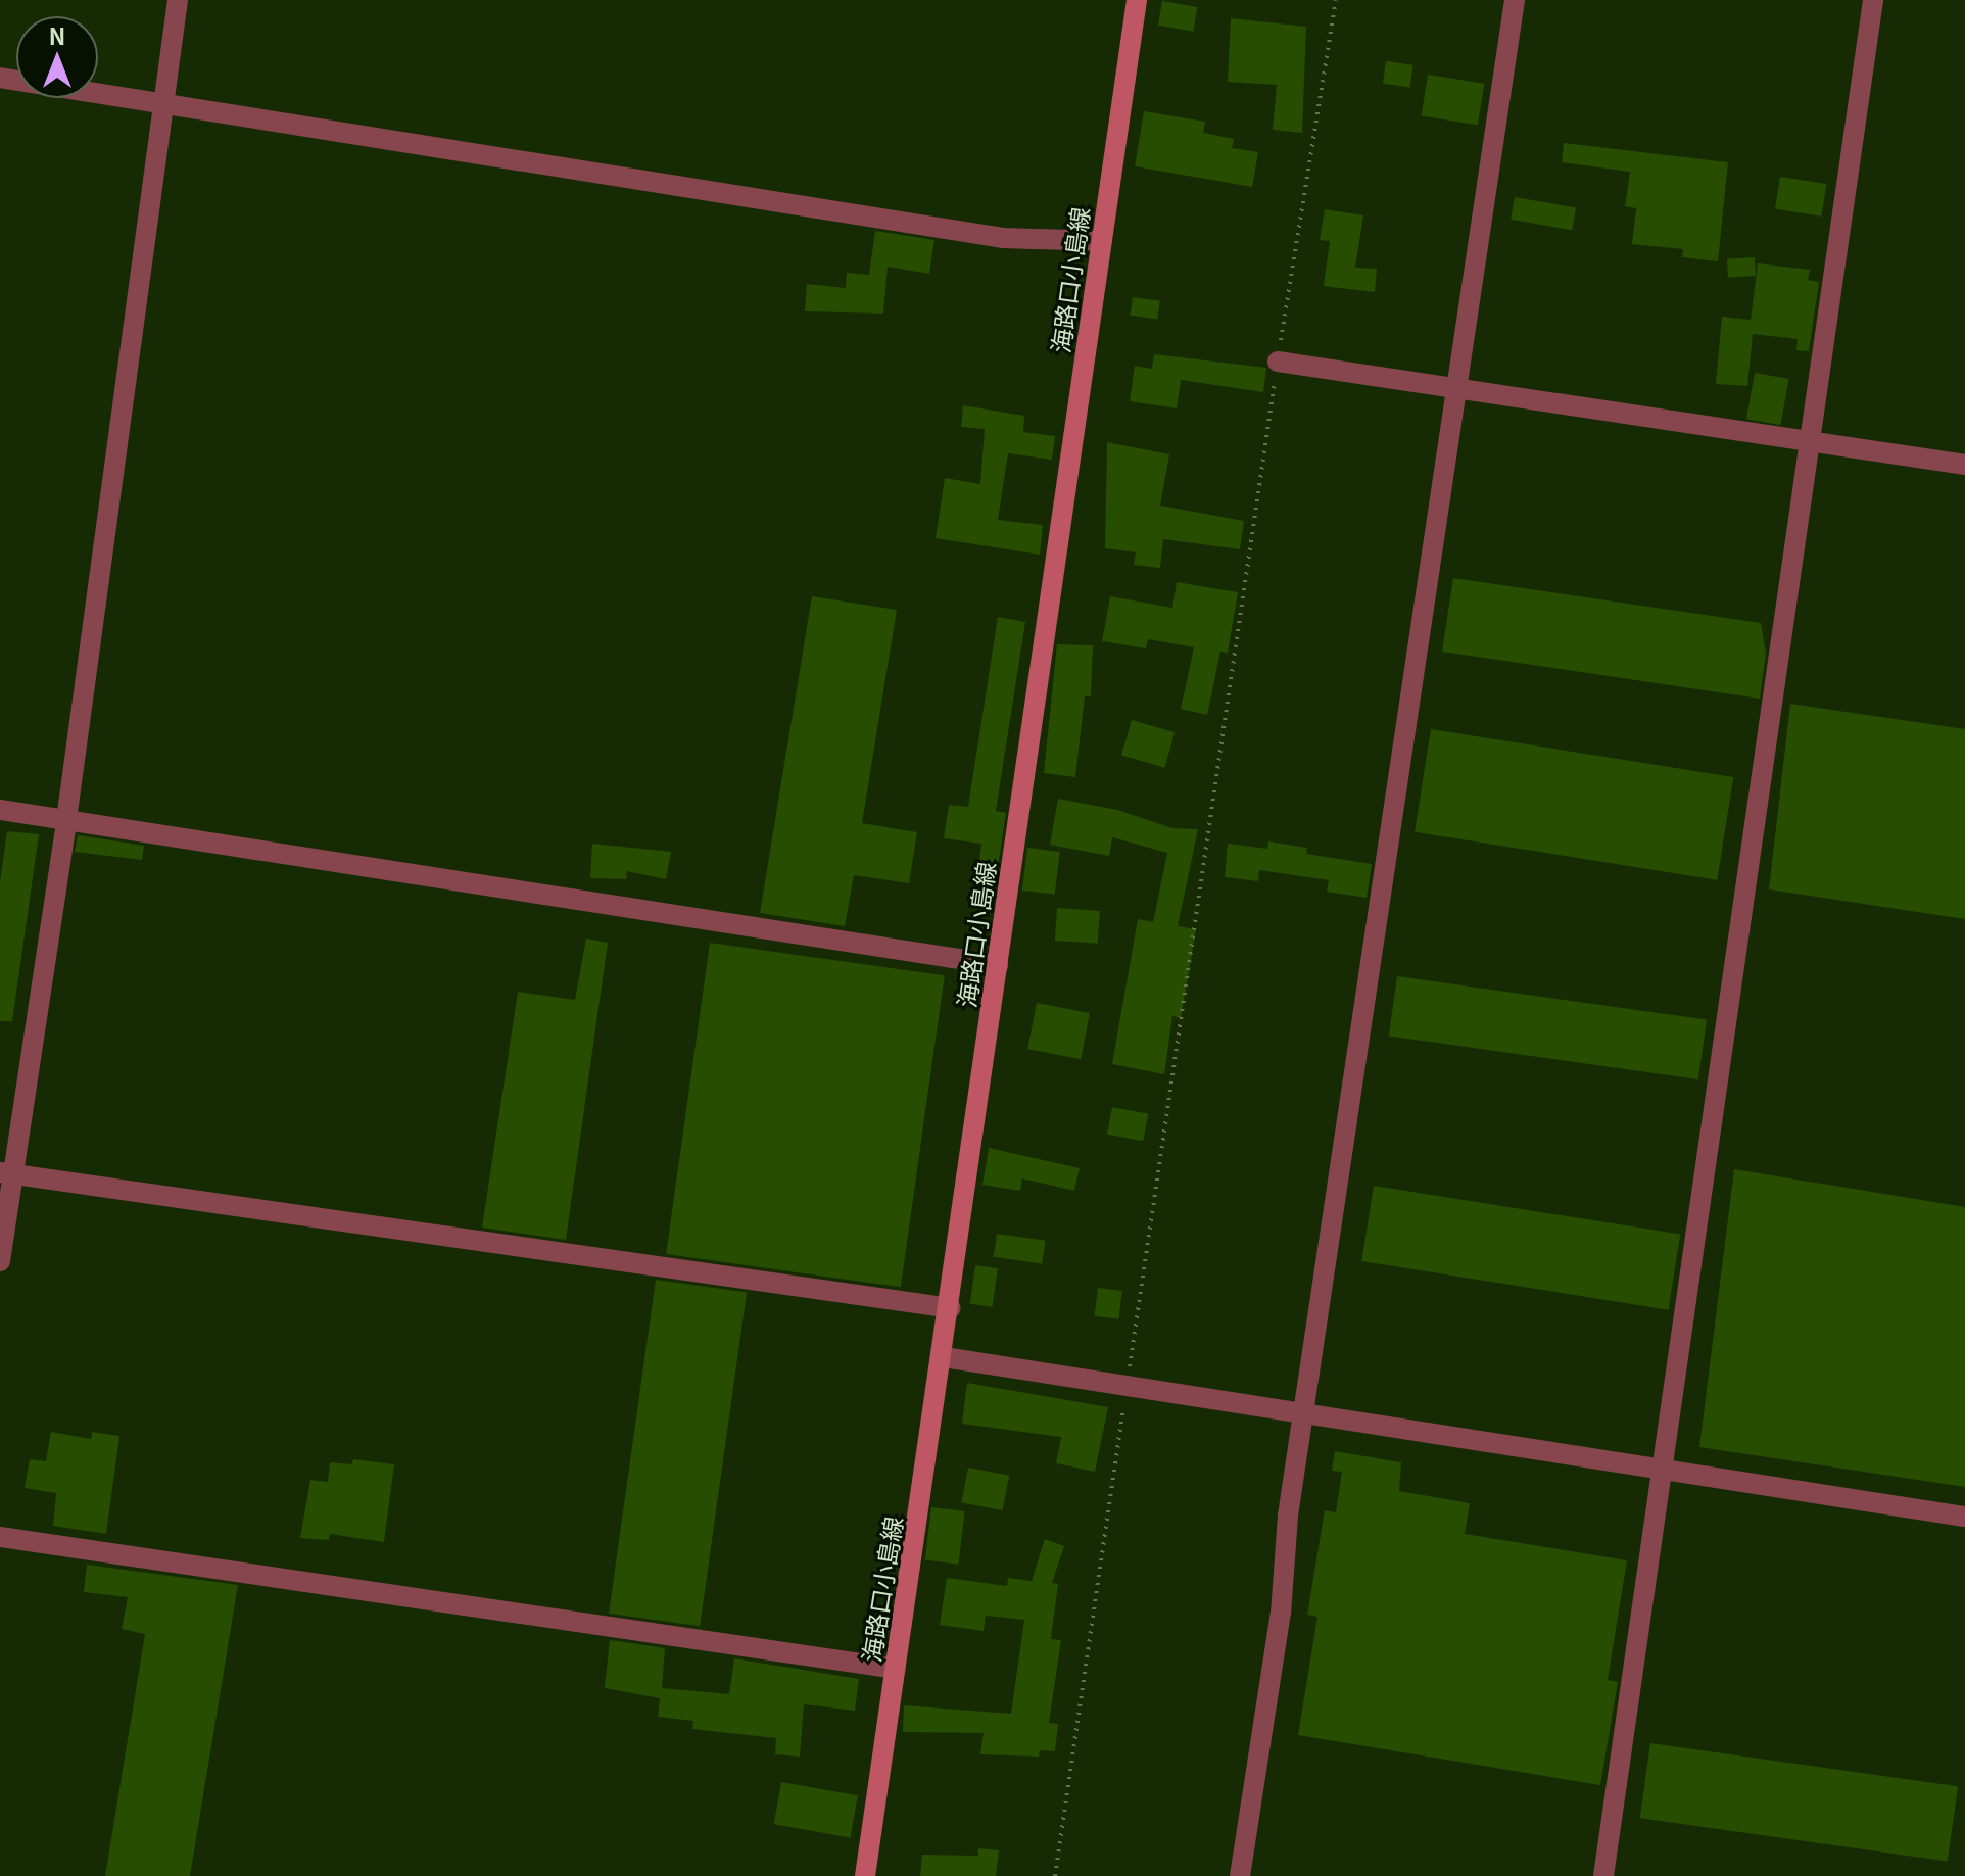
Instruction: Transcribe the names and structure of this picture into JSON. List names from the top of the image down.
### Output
{
  "streets": {
    "main road": ["海路口小島線"]
  },
  "north": "top"
}
